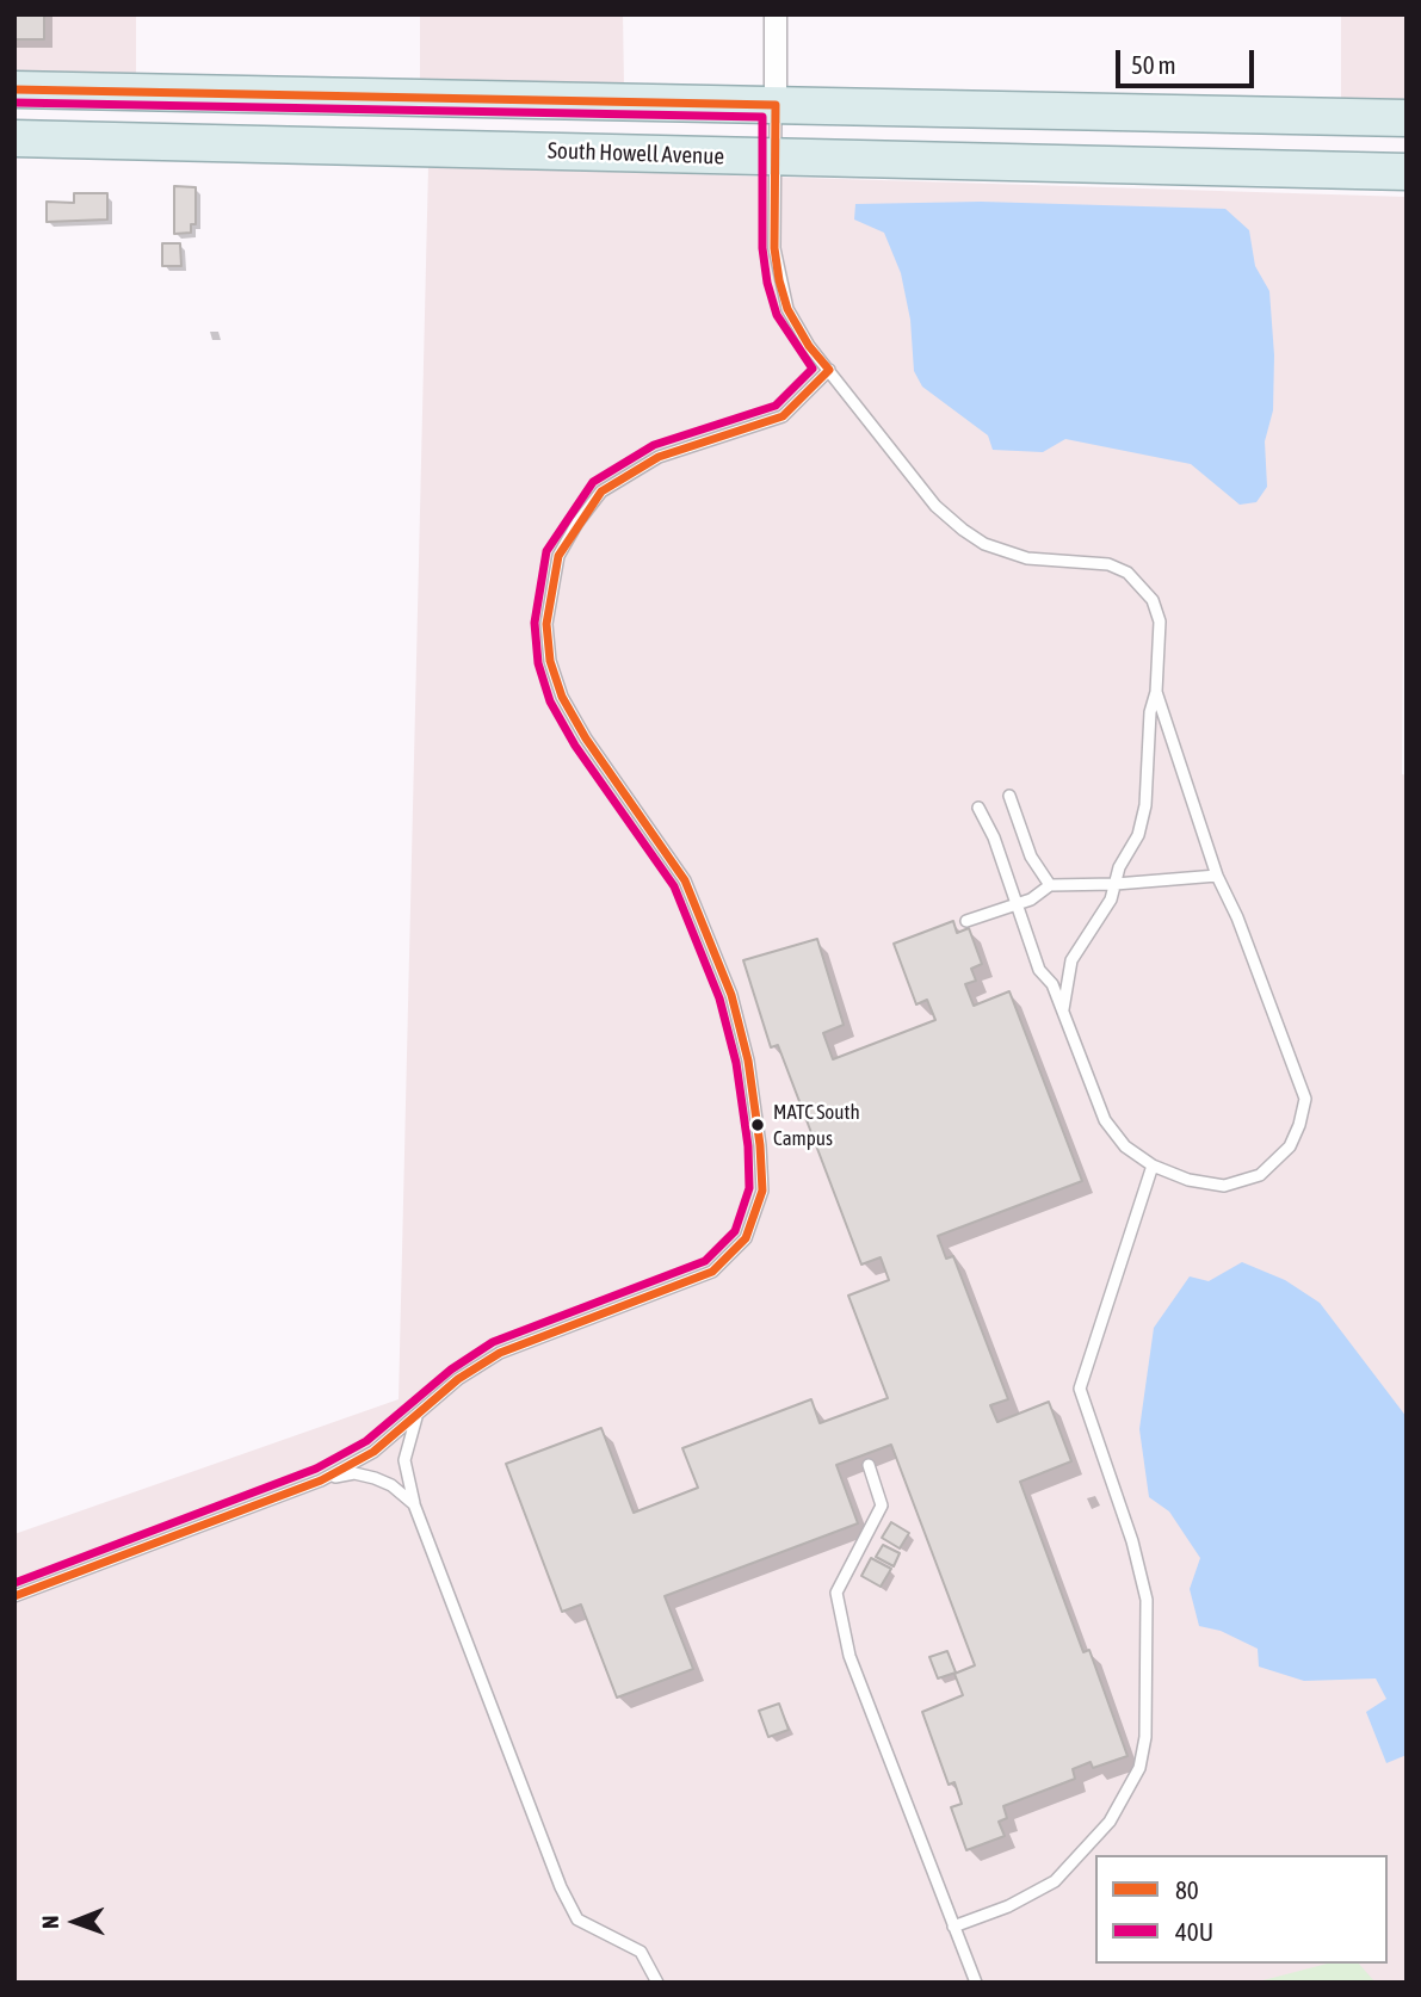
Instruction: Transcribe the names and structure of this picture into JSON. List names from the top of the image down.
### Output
{
  "streets": {
    "main road": ["South Howell Avenue"]
  },
  "places": ["MATC South Campus"],
  "lines": ["transit line 80", "transit line 40U"],
  "legend": ["80", "40U"],
  "scale_bar": "50 m",
  "north": "left"
}
